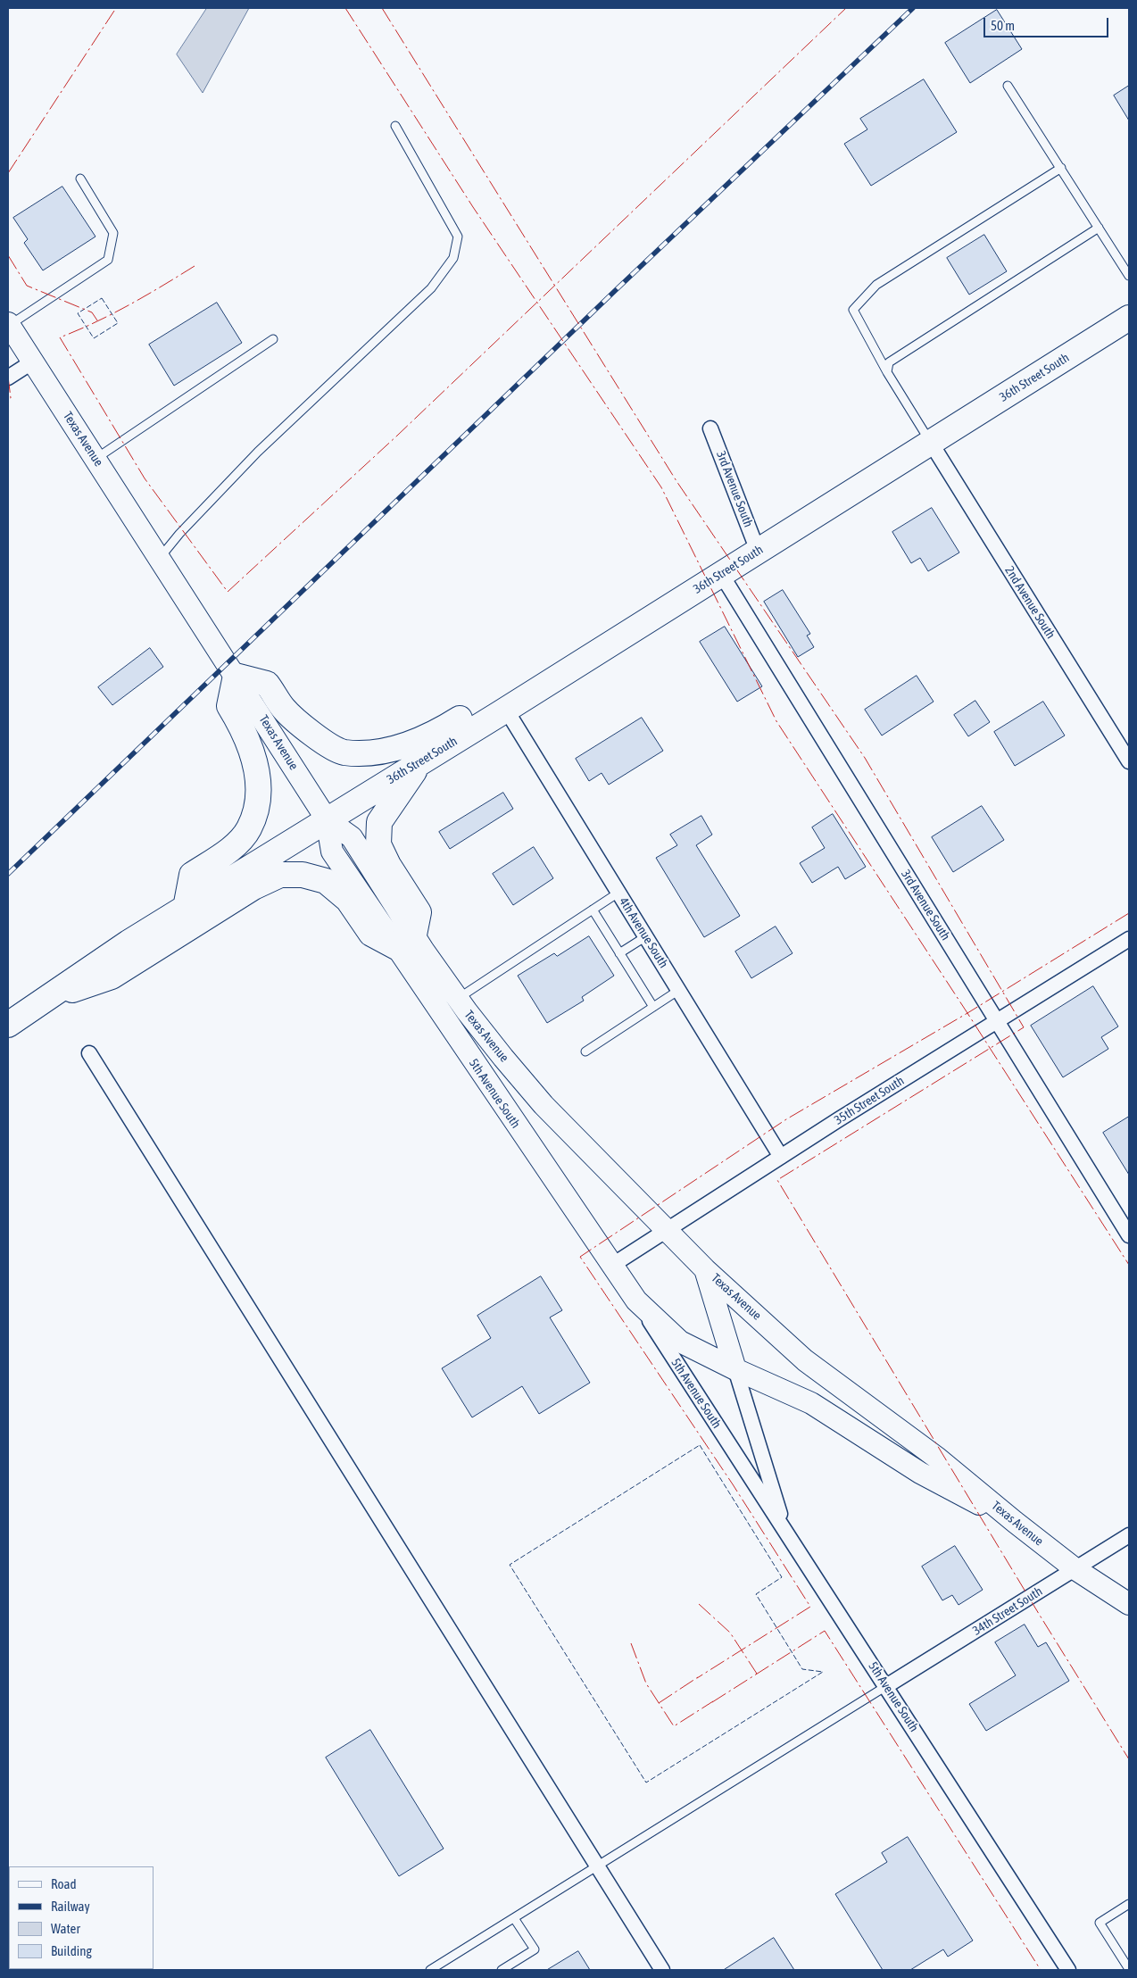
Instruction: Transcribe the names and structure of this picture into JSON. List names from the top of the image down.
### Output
{
  "streets": {
    "highway": ["36th Street South"],
    "main road": ["Texas Avenue", "5th Avenue South"],
    "street": [
      "3rd Avenue South",
      "2nd Avenue South",
      "4th Avenue South",
      "35th Street South",
      "34th Street South"
    ]
  },
  "crossings": [
    ["36th Street South", "Texas Avenue"],
    ["36th Street South", "3rd Avenue South"],
    ["36th Street South", "2nd Avenue South"],
    ["36th Street South", "4th Avenue South"],
    ["36th Street South", "5th Avenue South"],
    ["Texas Avenue", "5th Avenue South"],
    ["Texas Avenue", "35th Street South"],
    ["Texas Avenue", "34th Street South"],
    ["3rd Avenue South", "35th Street South"],
    ["4th Avenue South", "35th Street South"],
    ["5th Avenue South", "35th Street South"],
    ["5th Avenue South", "34th Street South"]
  ],
  "legend": [
    "Road",
    "Railway",
    "Water",
    "Building"
  ],
  "scale_bar": "50 m"
}
